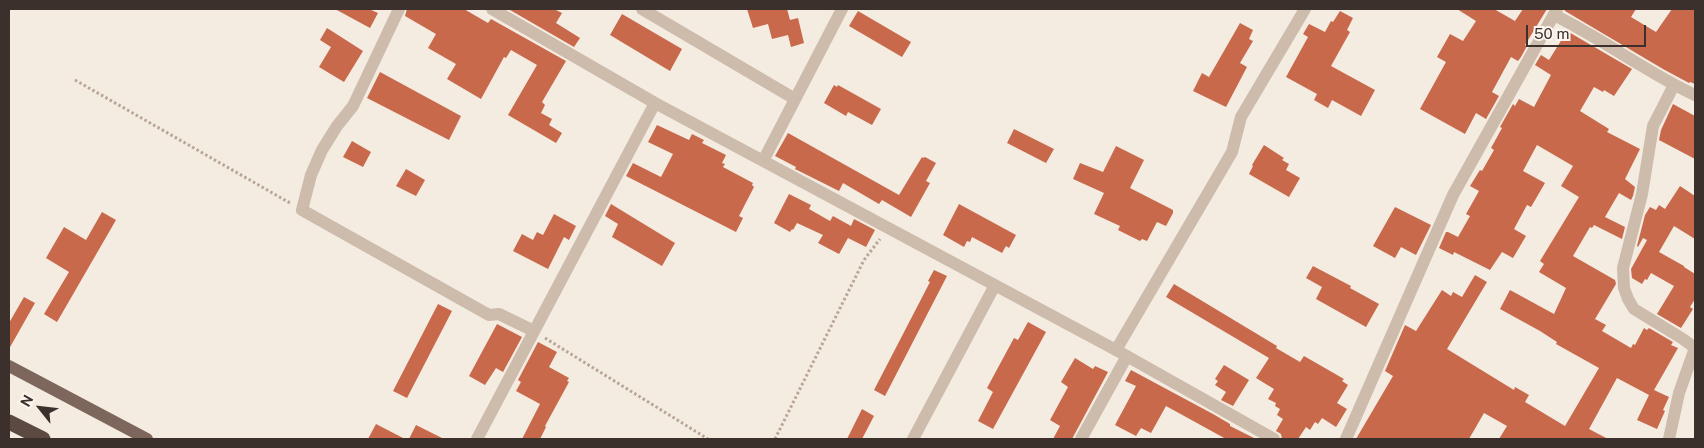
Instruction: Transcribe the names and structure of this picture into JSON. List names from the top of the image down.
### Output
{
  "scale_bar": "50 m",
  "north": "top left"
}
